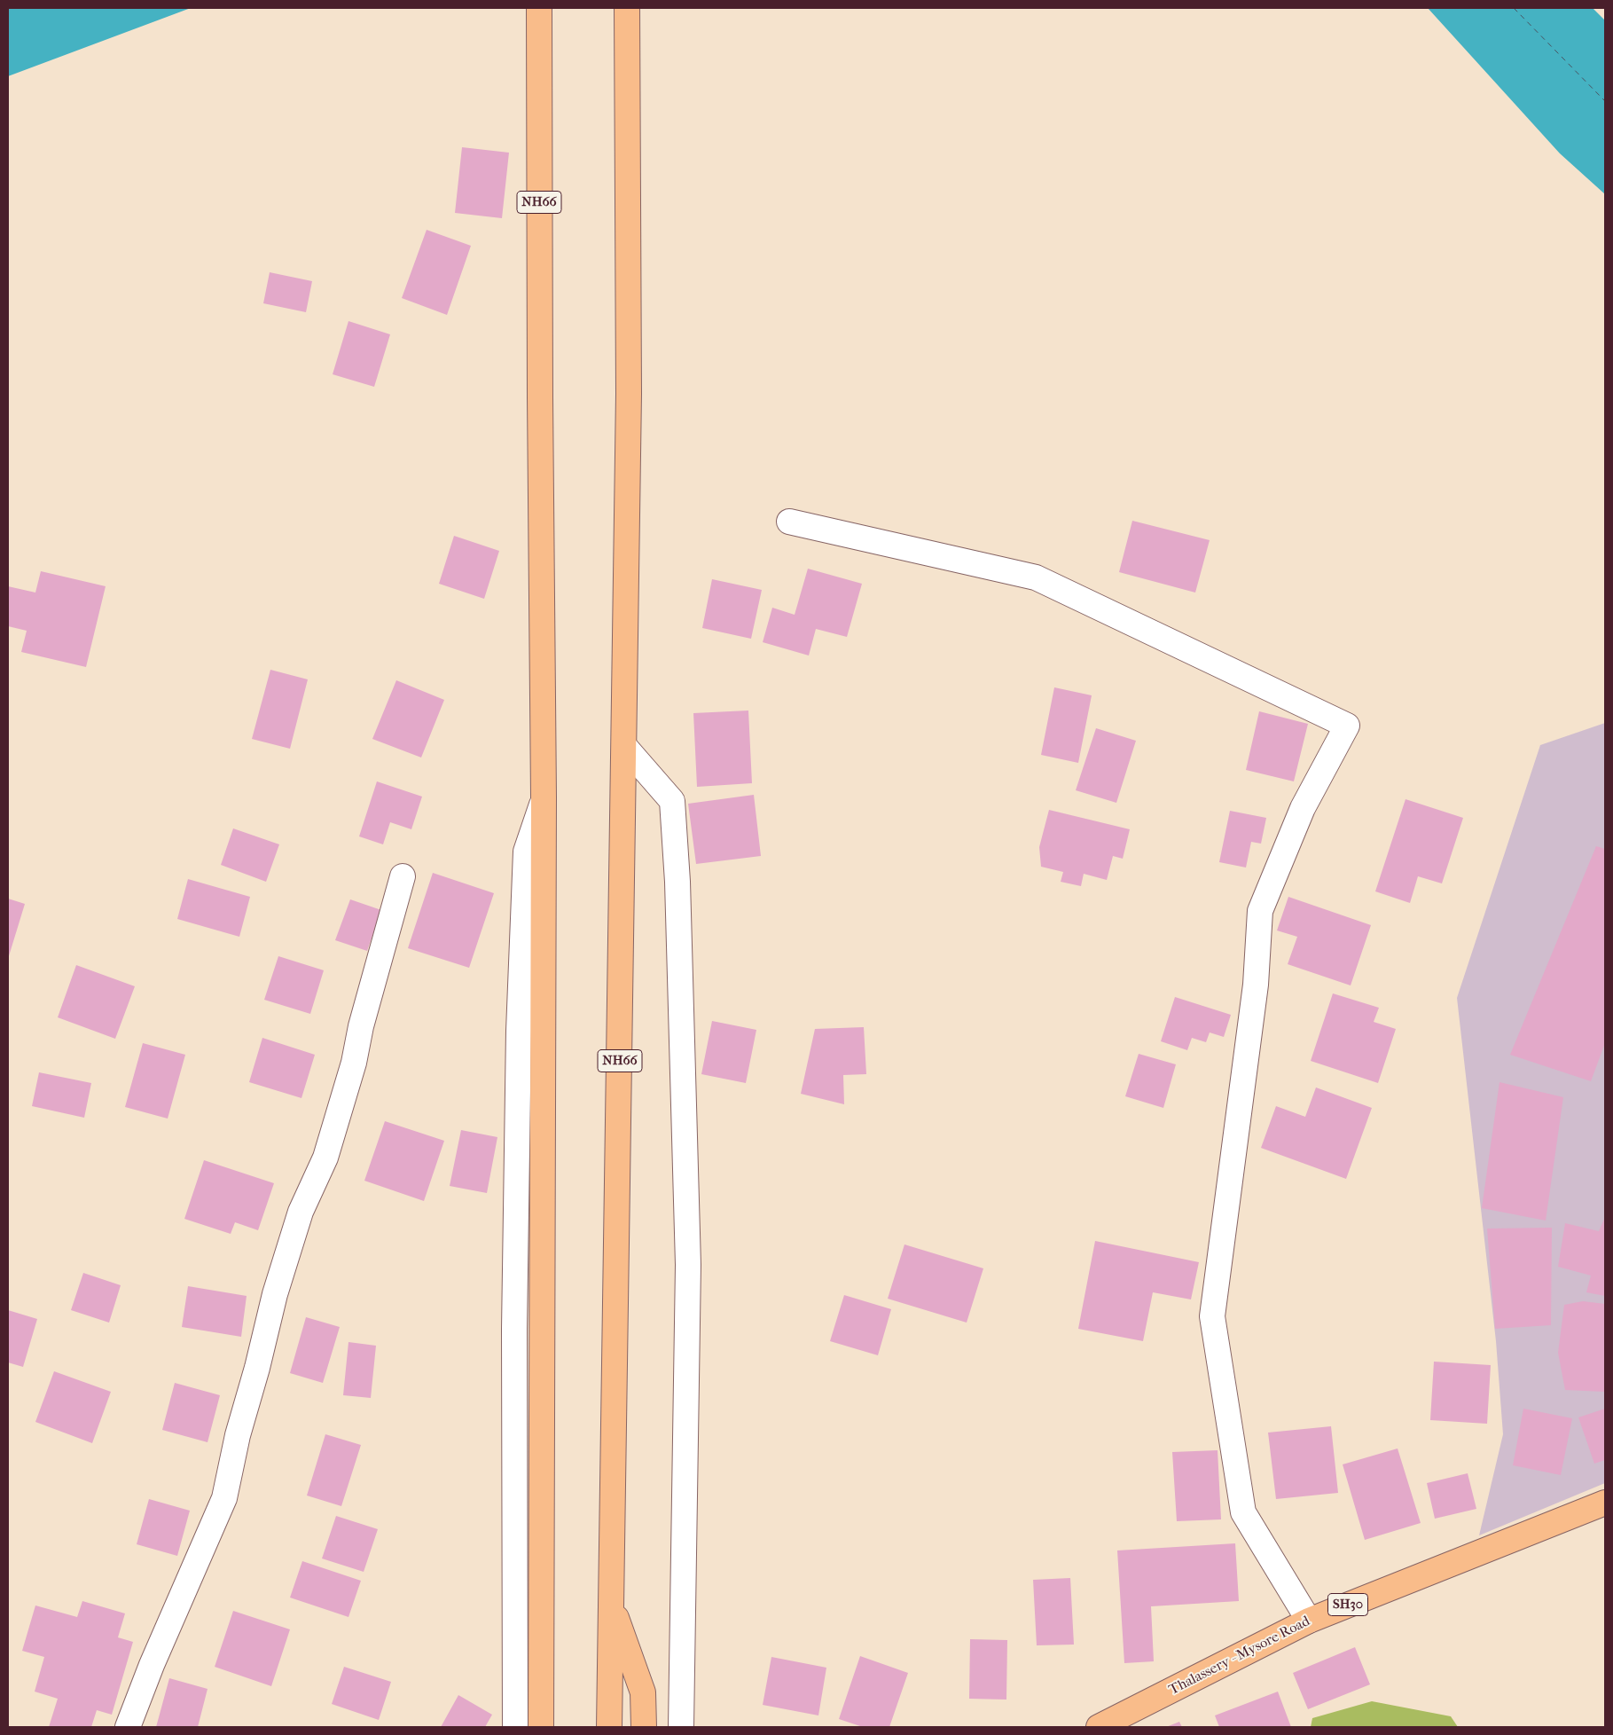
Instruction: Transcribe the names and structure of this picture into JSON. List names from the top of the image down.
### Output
{
  "streets": {
    "main road": ["NH66", "SH30", "Thalassery - Mysore Road"]
  }
}
